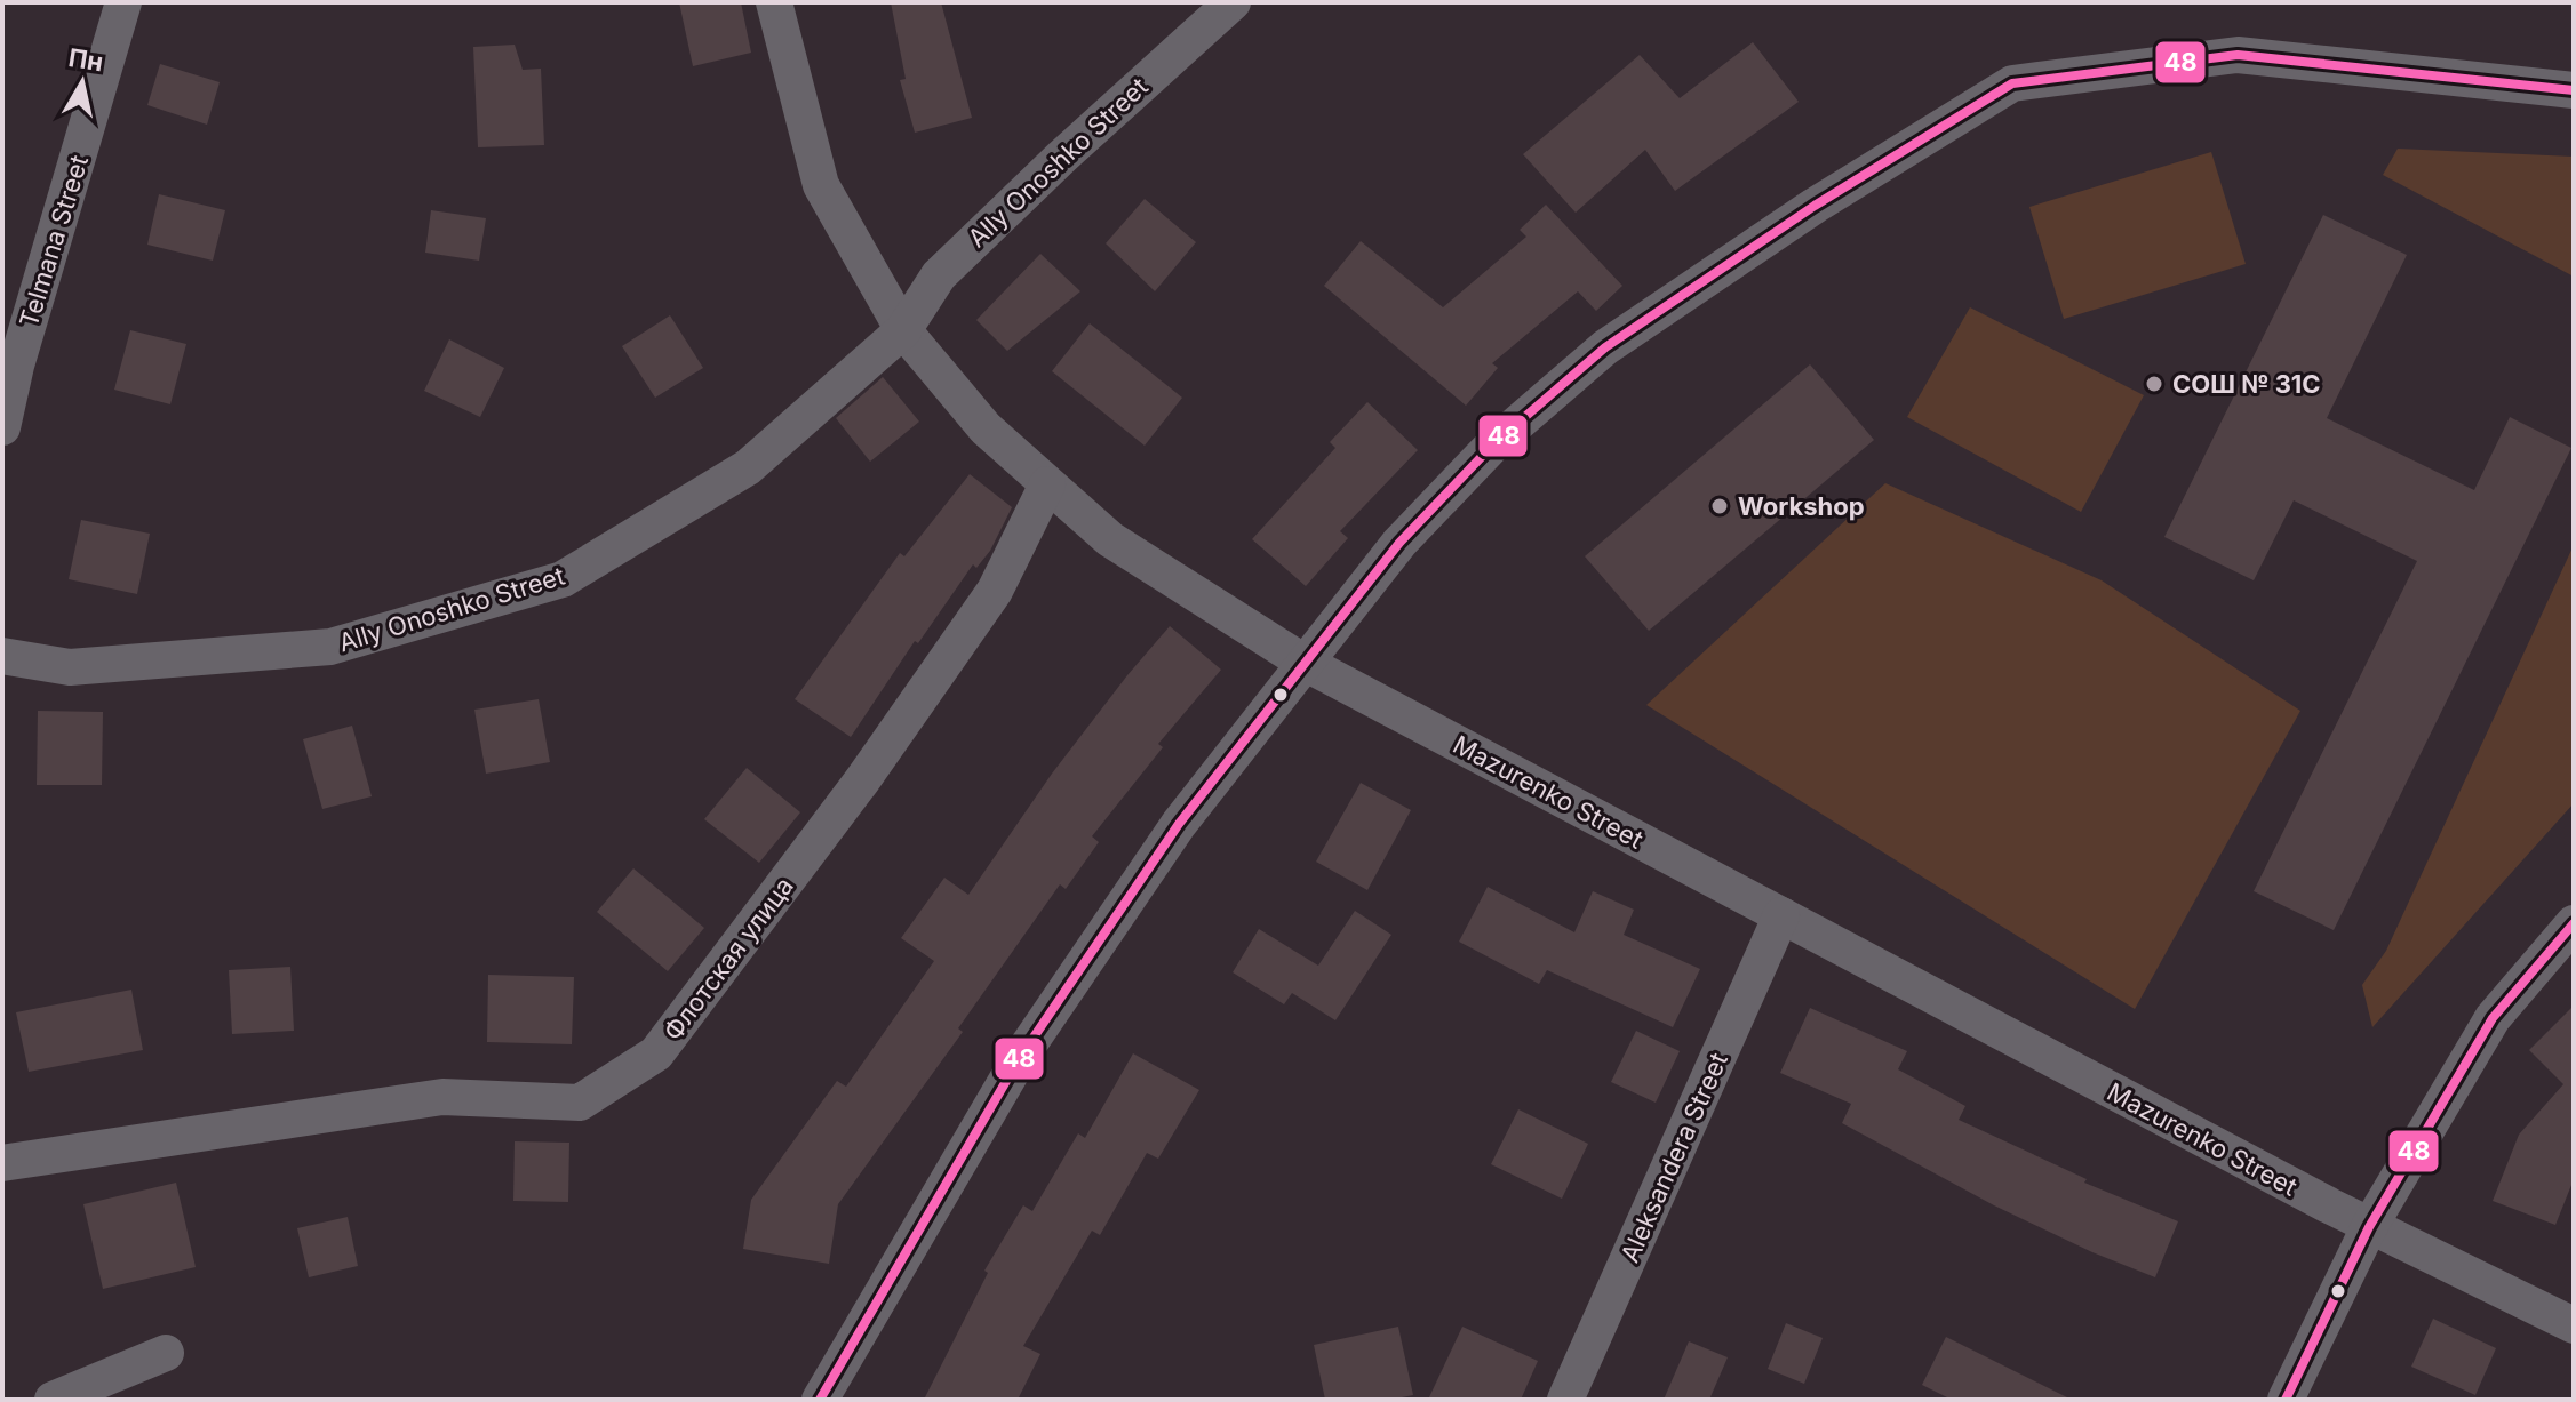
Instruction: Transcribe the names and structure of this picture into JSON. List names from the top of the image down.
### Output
{
  "streets": {
    "street": [
      "Ally Onoshko Street",
      "Telmana Street",
      "Mazurenko Street",
      "Флотская улица",
      "Aleksandera Street"
    ]
  },
  "crossings": [
    ["Ally Onoshko Street", "Mazurenko Street"],
    ["Mazurenko Street", "Флотская улица"],
    ["Mazurenko Street", "Aleksandera Street"]
  ],
  "places": ["СОШ № 31С", "Workshop"],
  "lines": ["transit line 48"],
  "north": "top"
}
